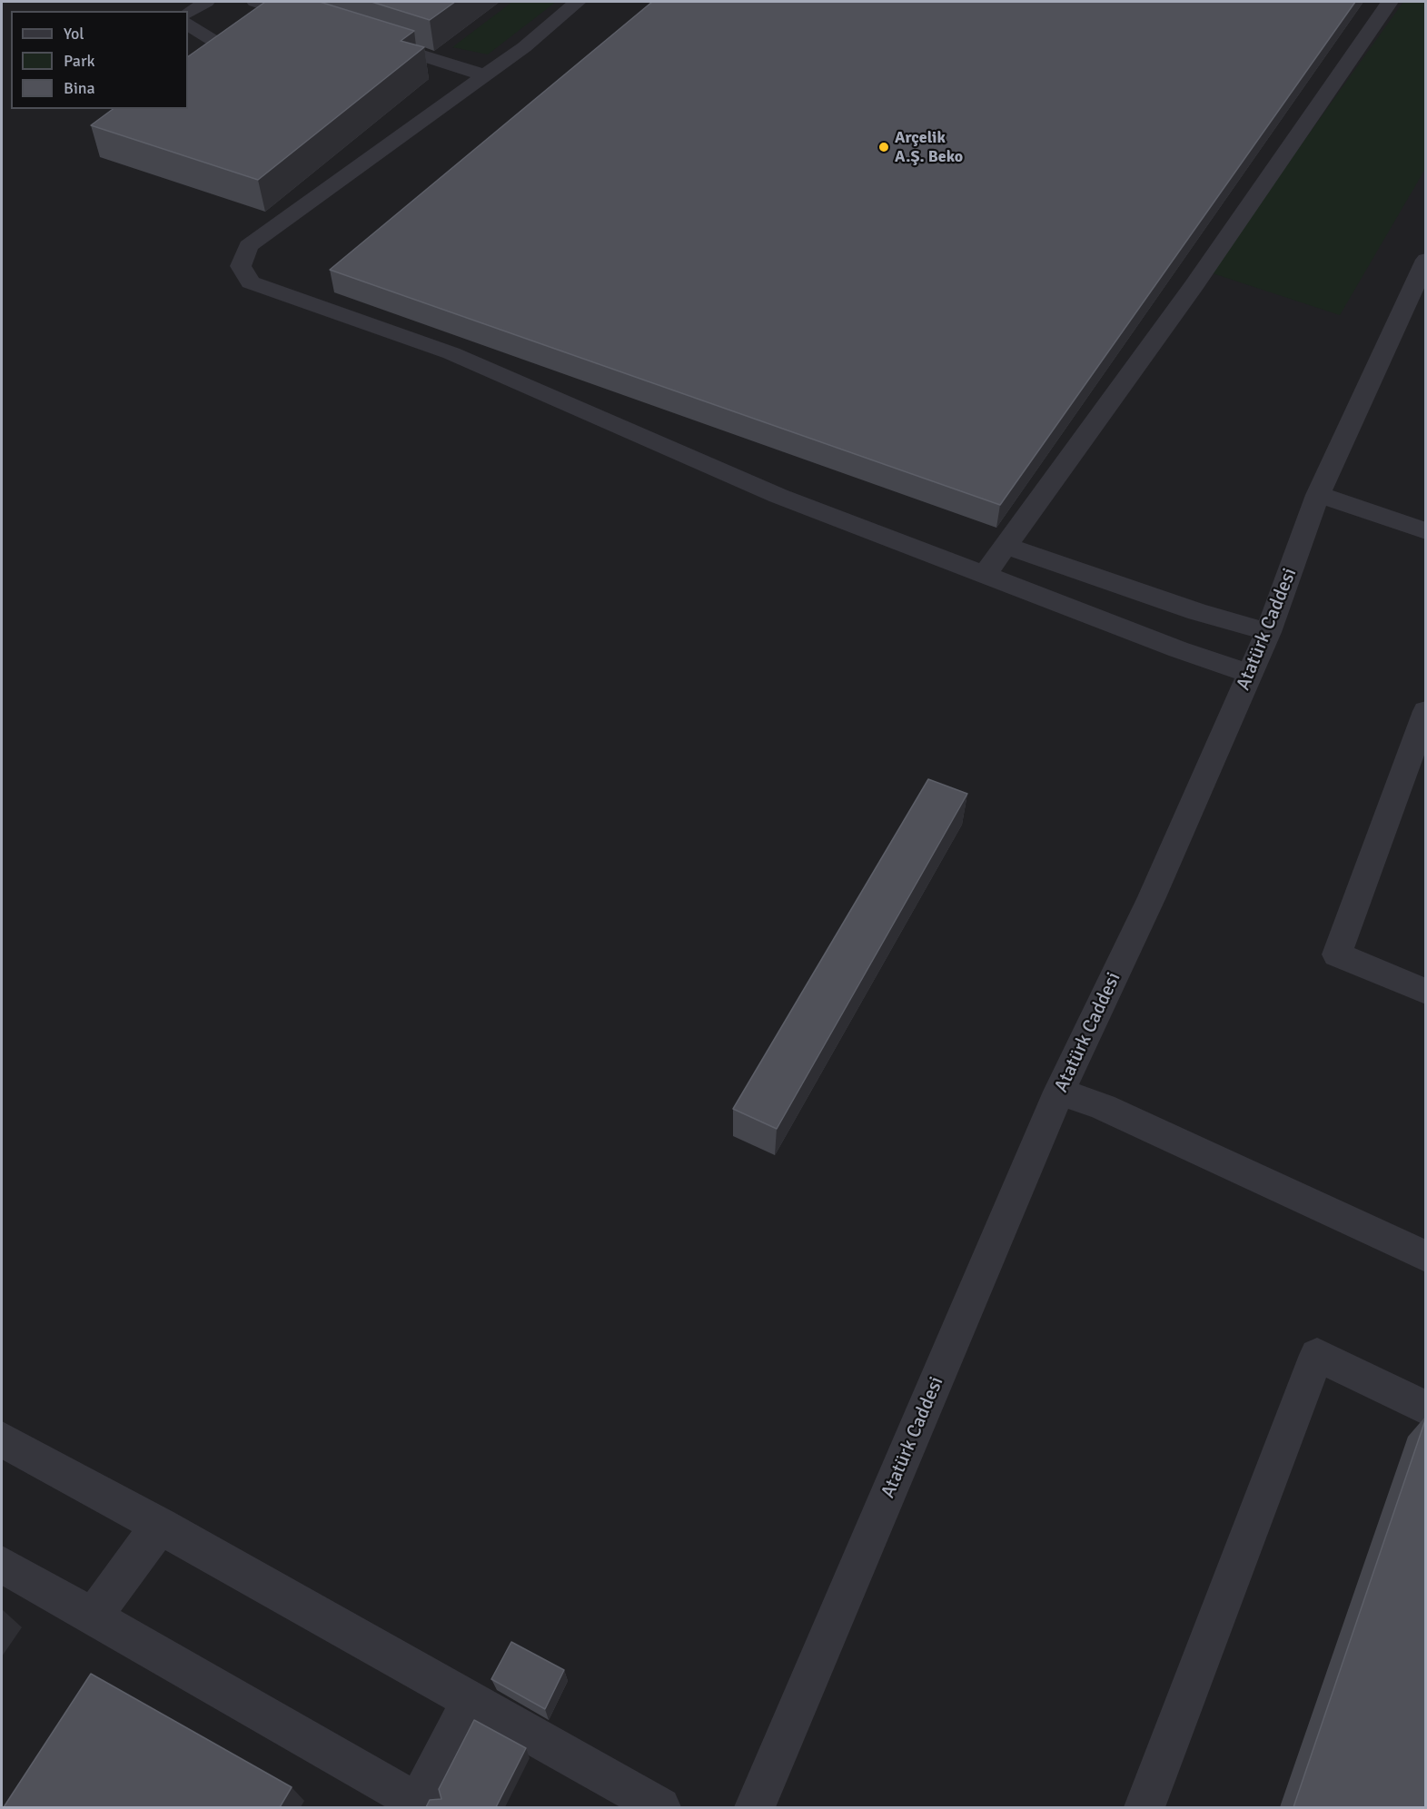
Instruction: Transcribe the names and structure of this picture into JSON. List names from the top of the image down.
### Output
{
  "streets": {
    "street": ["Atatürk Caddesi"]
  },
  "places": ["Arçelik A.Ş. Beko"],
  "legend": ["Yol", "Park", "Bina"]
}
